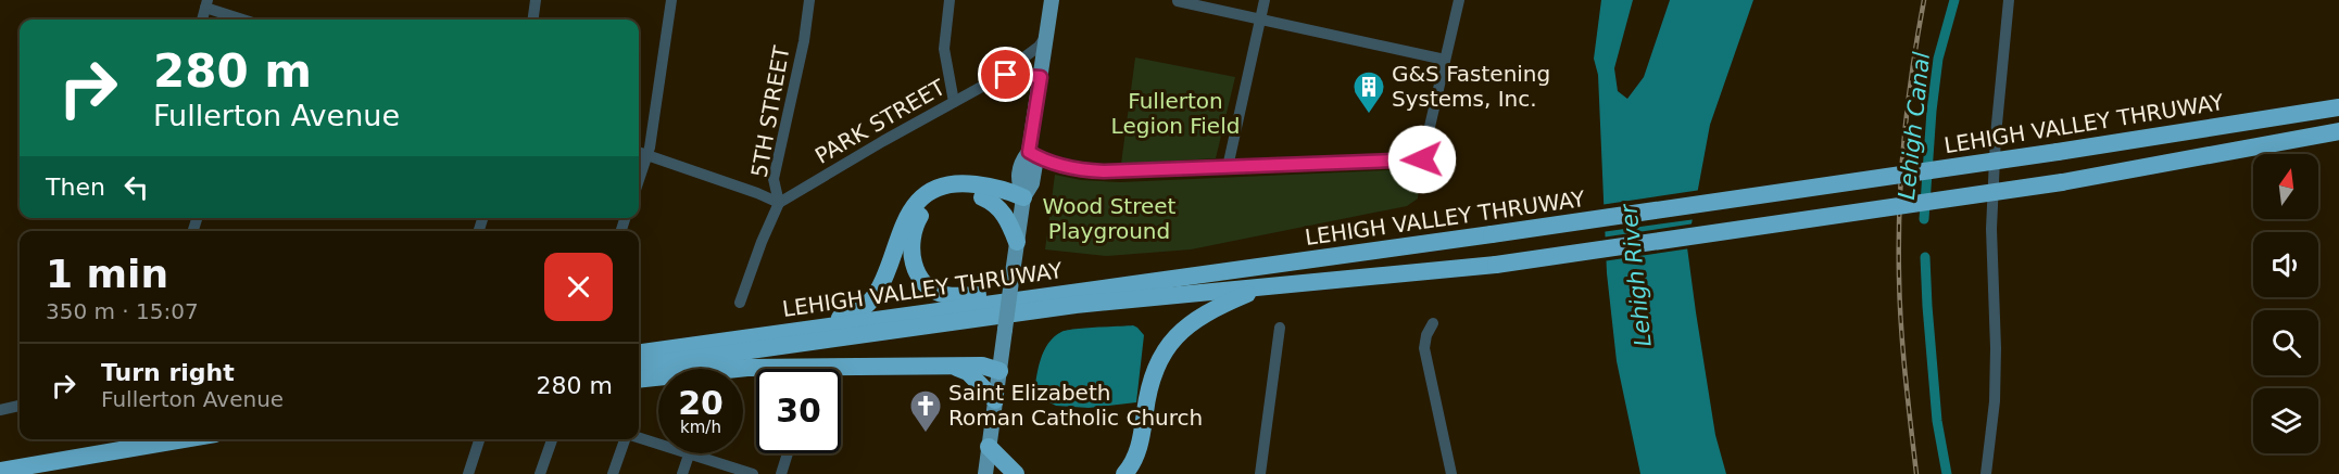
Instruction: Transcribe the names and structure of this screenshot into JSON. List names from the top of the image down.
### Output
{
  "streets": {
    "highway": ["LEHIGH VALLEY THRUWAY"],
    "street": ["5TH STREET", "PARK STREET"]
  },
  "crossings": [
    ["5TH STREET", "PARK STREET"]
  ],
  "water": ["Lehigh Canal", "Lehigh River"],
  "parks": ["Fullerton Legion Field", "Wood Street Playground"],
  "places": {
    "building": ["G&S Fastening Systems, Inc."],
    "church": ["Saint Elizabeth Roman Catholic Church"]
  },
  "north": "top",
  "page": {
    "turn": ["280 m", "Fullerton Avenue"],
    "then": "Then",
    "heading": ["1 min", "350 m · 15:07"],
    "list": [
      {
        "name": "Turn right",
        "note": "Fullerton Avenue",
        "value": "280 m"
      }
    ],
    "speed": "20 km/h",
    "limit": "30"
  }
}
